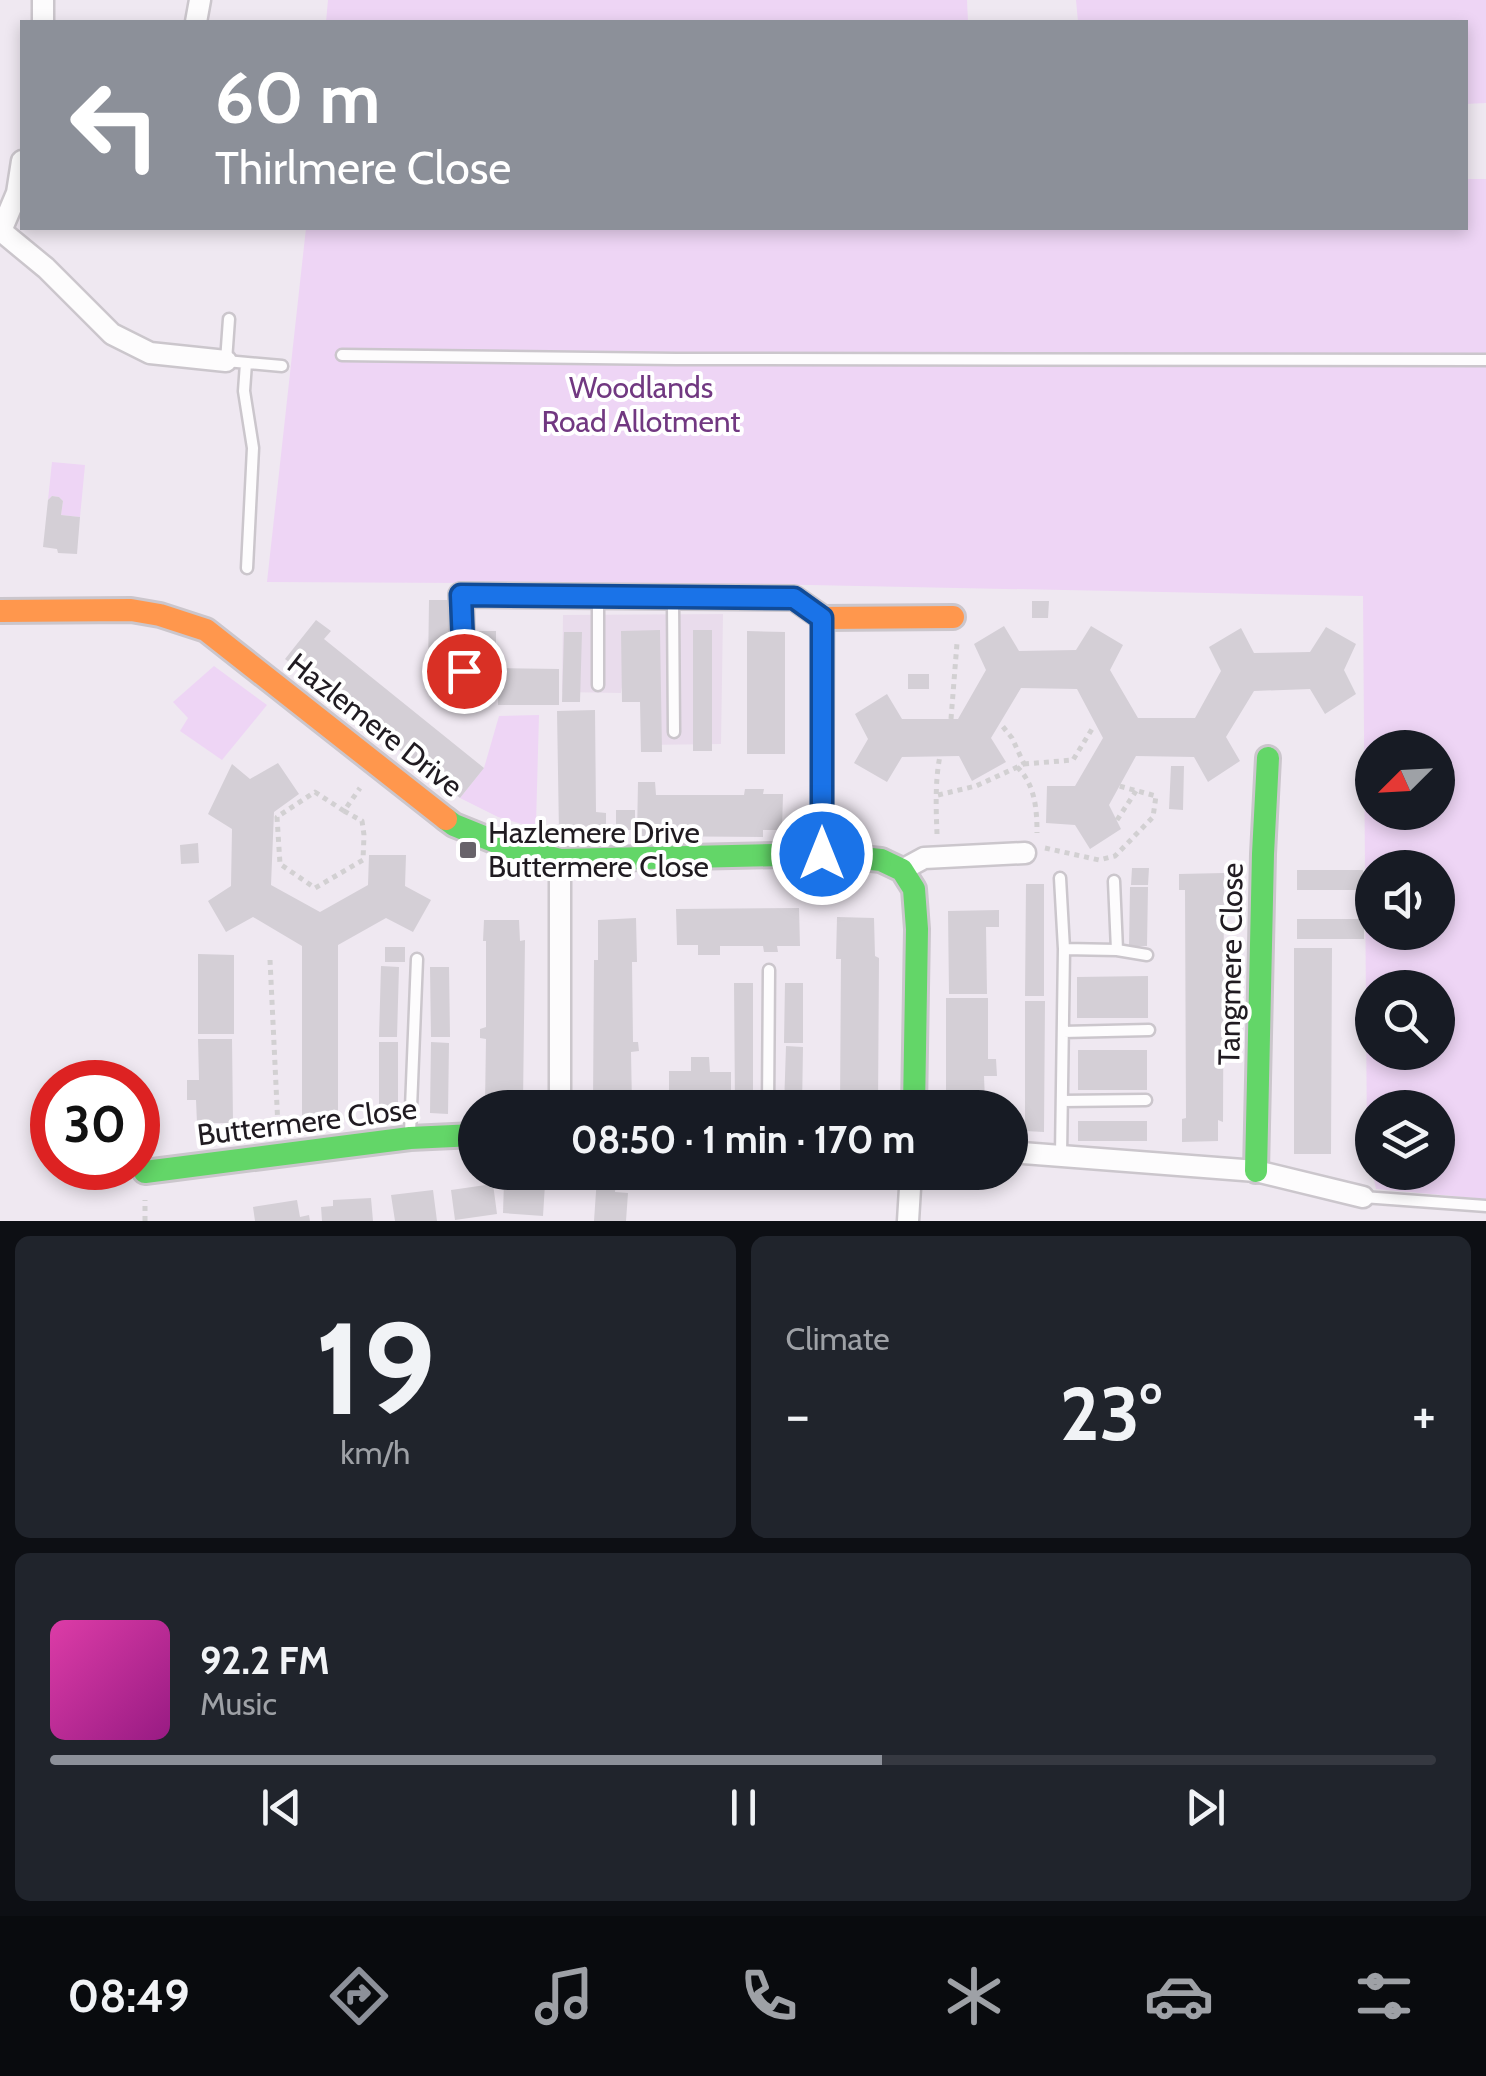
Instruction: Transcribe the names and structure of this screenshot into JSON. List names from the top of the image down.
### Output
{
  "streets": {
    "street": ["Hazlemere Drive", "Tangmere Close", "Buttermere Close"]
  },
  "parks": ["Woodlands Road Allotment"],
  "places": {
    "transit": ["Hazlemere Drive Buttermere Close"]
  },
  "north": "bottom left",
  "page": {
    "turn": ["60 m", "Thirlmere Close"],
    "limit": "30",
    "trip": "08:50 · 1 min · 170 m",
    "tile": [
      ["19", "km/h"],
      "Climate"
    ],
    "heat": ["−", "23°", "+"],
    "song": ["92.2 FM", "Music"],
    "tabs": "08:49"
  }
}
